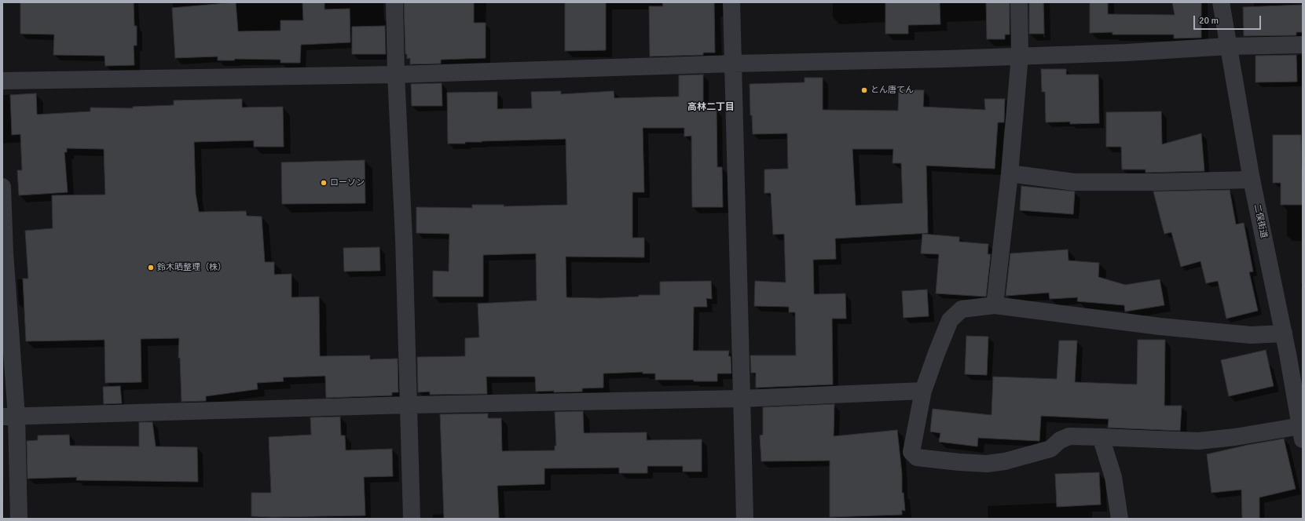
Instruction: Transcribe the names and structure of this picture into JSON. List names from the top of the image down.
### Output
{
  "streets": {
    "street": ["二俣街道"]
  },
  "districts": ["高林二丁目"],
  "places": ["とん唐てん", "ローソン", "鈴木晒整理（株）"],
  "scale_bar": "20 m"
}
